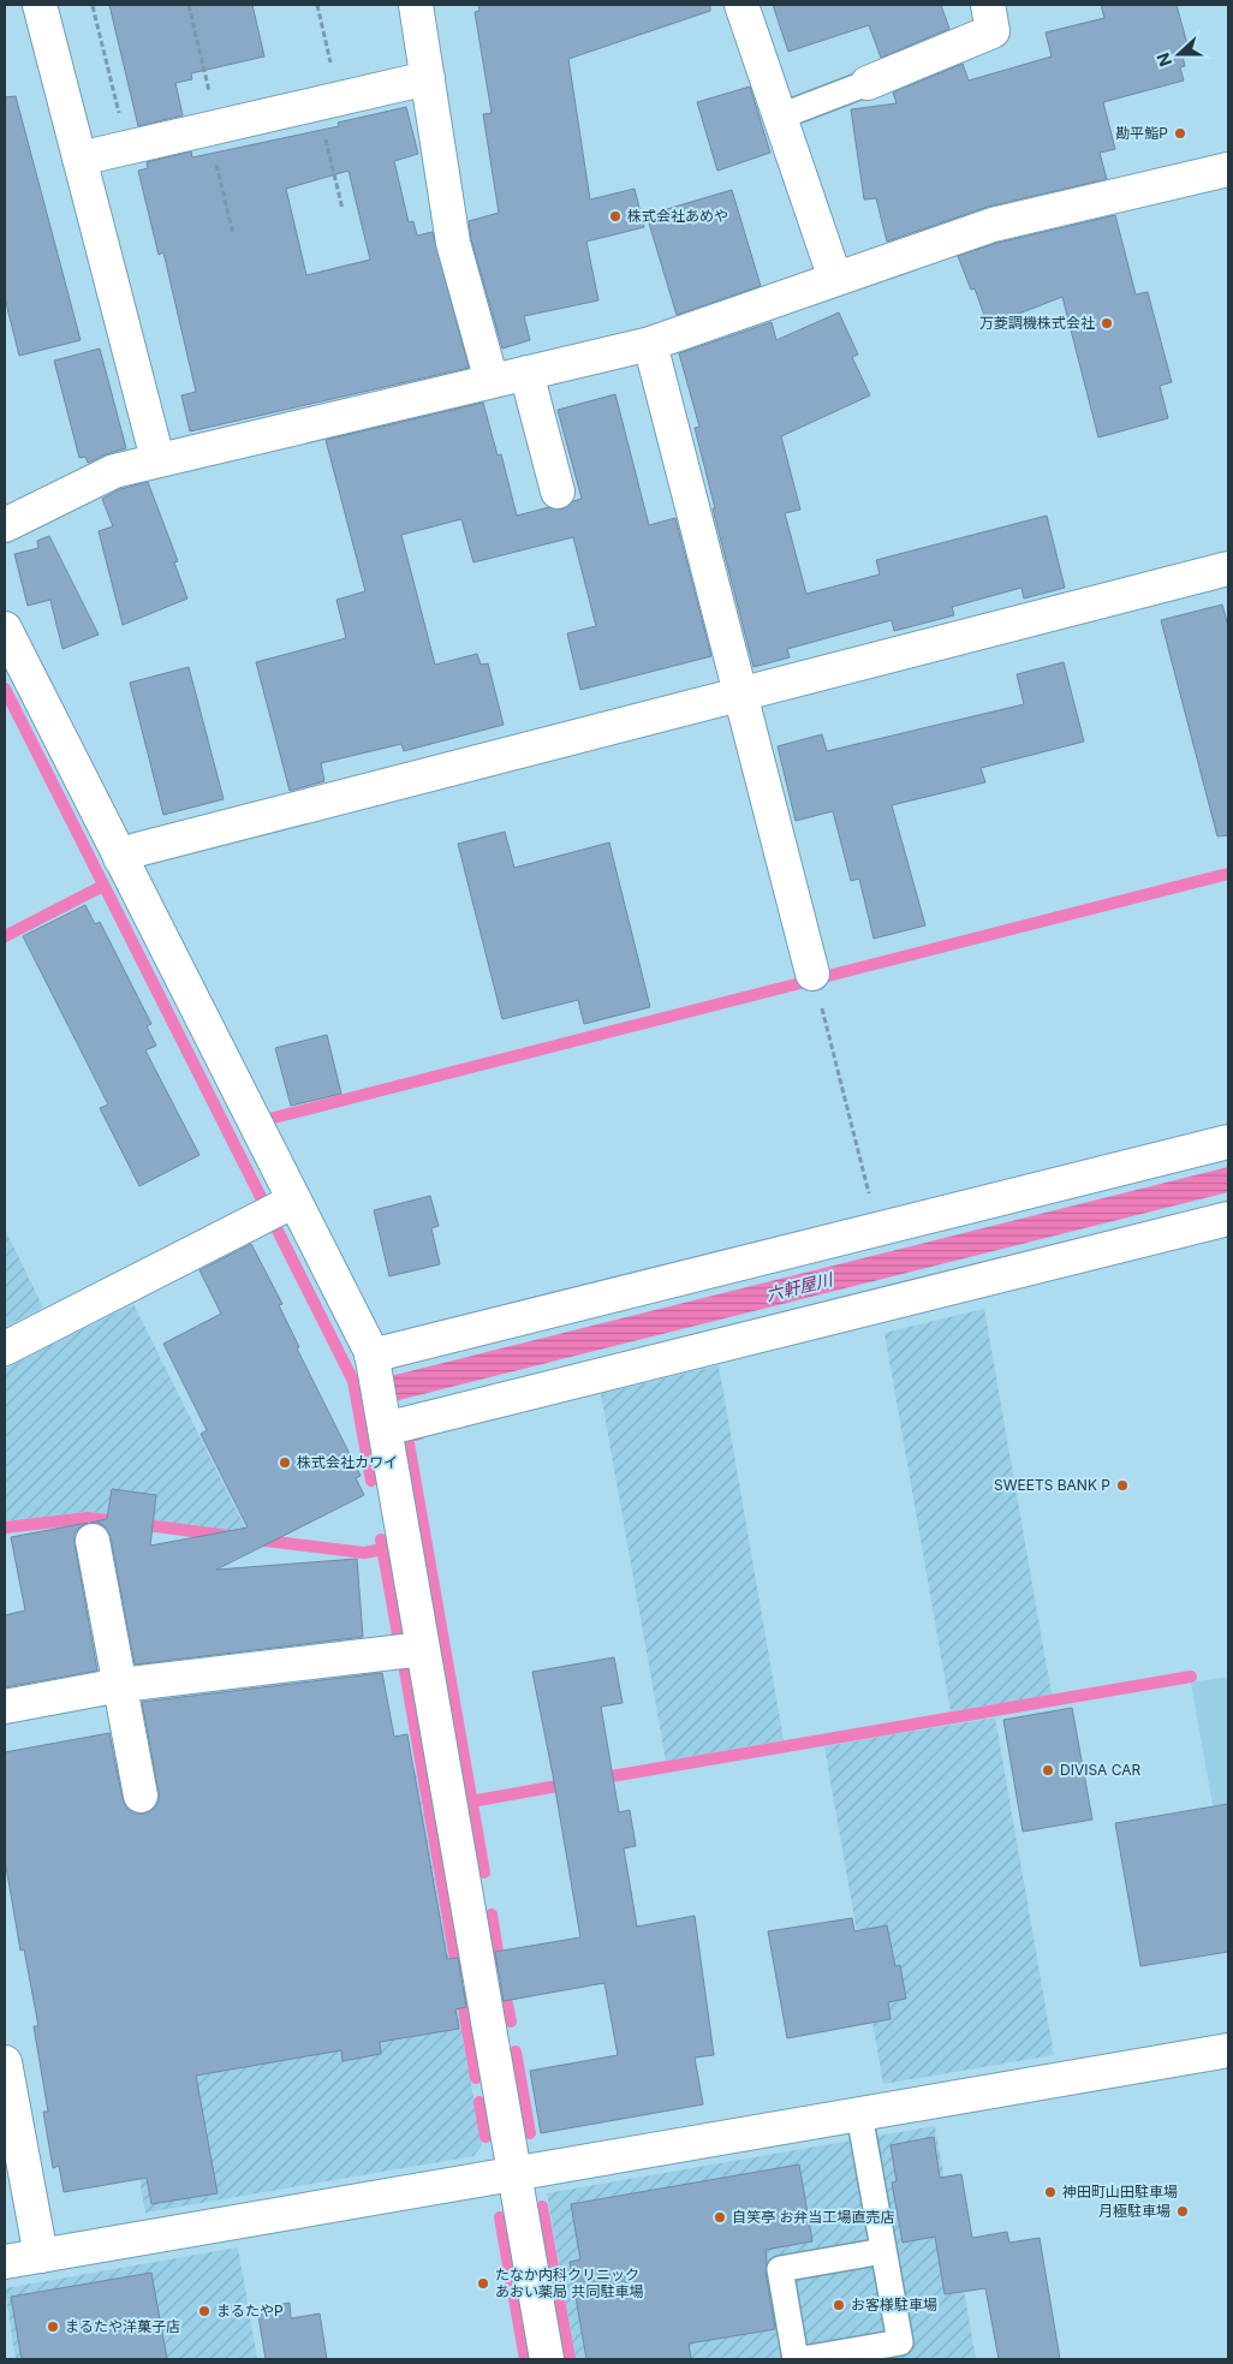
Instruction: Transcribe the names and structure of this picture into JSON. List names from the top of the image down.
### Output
{
  "water": ["六軒屋川"],
  "places": [
    "勘平鮨P",
    "株式会社あめや",
    "万菱調機株式会社",
    "株式会社カワイ",
    "SWEETS BANK P",
    "DIVISA CAR",
    "神田町山田駐車場",
    "月極駐車場",
    "自笑亭 お弁当工場直売店",
    "たなか内科クリニック あおい薬局 共同駐車場",
    "お客様駐車場",
    "まるたやP",
    "まるたや洋菓子店"
  ],
  "north": "left"
}
